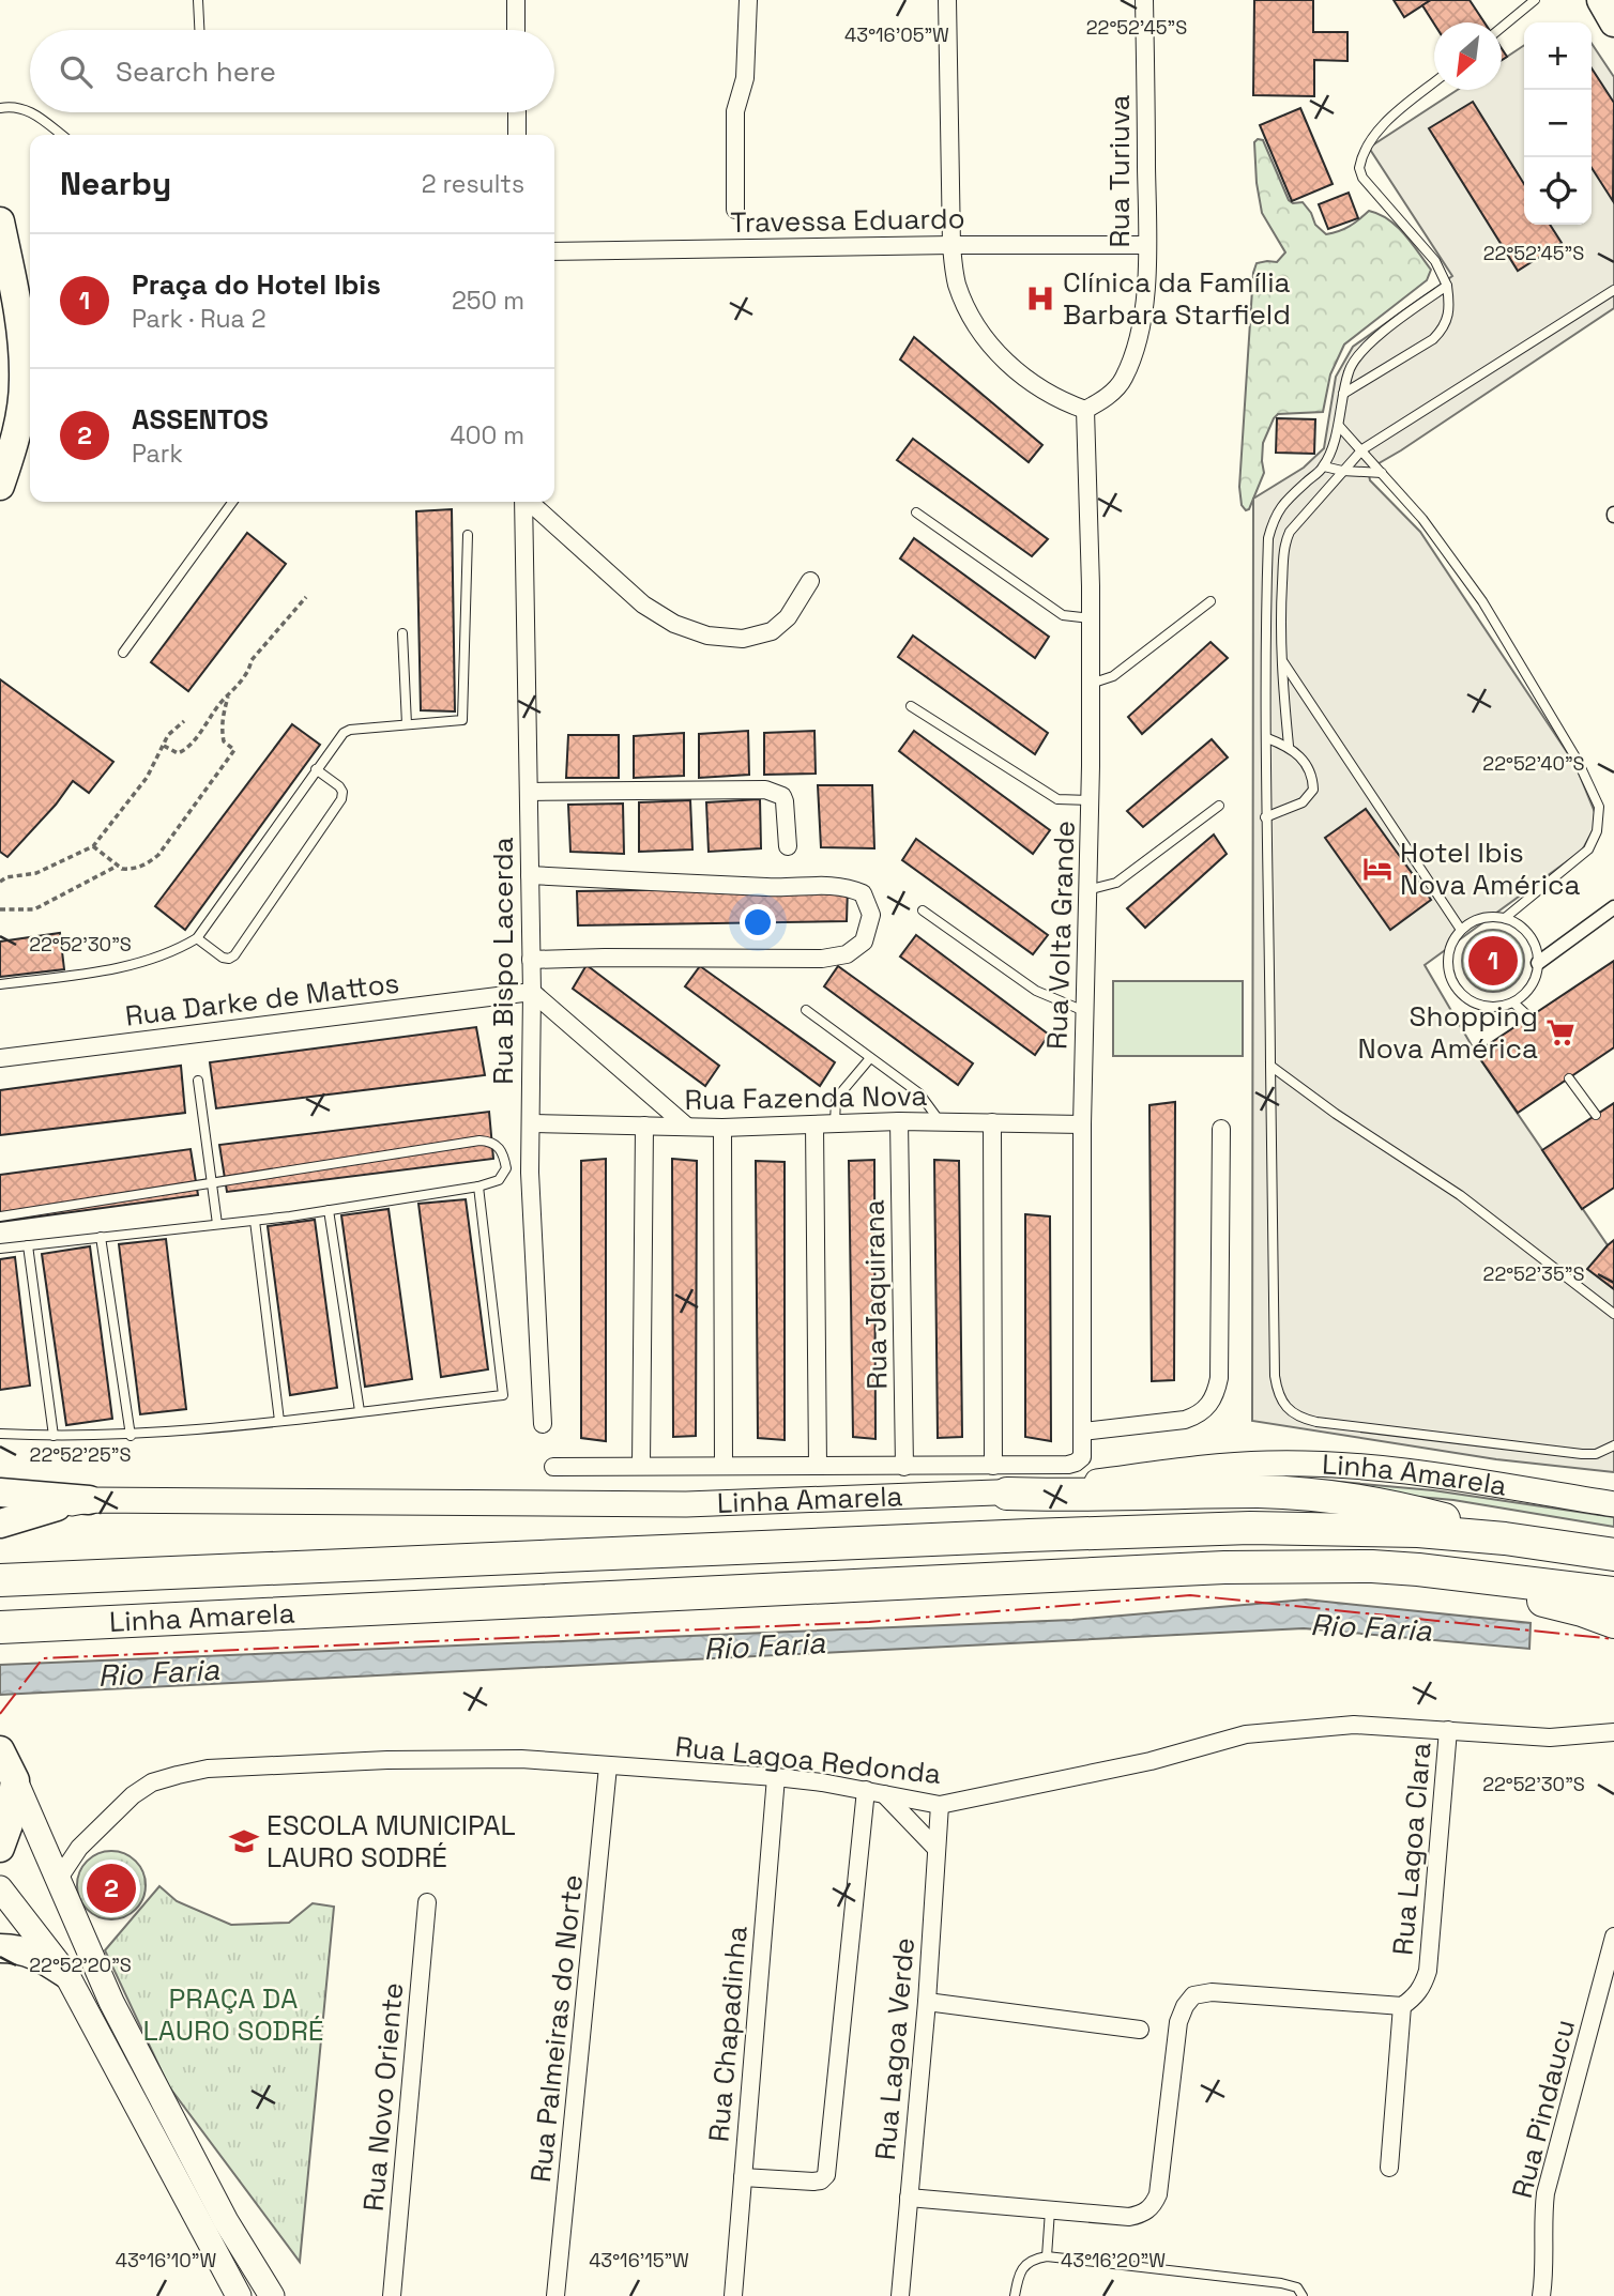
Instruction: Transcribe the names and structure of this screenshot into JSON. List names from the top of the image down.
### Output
{
  "streets": {
    "highway": ["Linha Amarela"],
    "street": [
      "Rua Turiuva",
      "Travessa Eduardo",
      "Rua Volta Grande",
      "Rua Bispo Lacerda",
      "Rua Darke de Mattos",
      "Rua Fazenda Nova",
      "Rua Jaquirana",
      "Rua Lagoa Redonda",
      "Rua Lagoa Clara",
      "Rua Palmeiras do Norte",
      "Rua Chapadinha",
      "Rua Lagoa Verde",
      "Rua Novo Oriente",
      "Rua Pindaucu"
    ]
  },
  "crossings": [
    ["Rua Turiuva", "Travessa Eduardo"],
    ["Rua Turiuva", "Rua Volta Grande"],
    ["Rua Volta Grande", "Rua Fazenda Nova"],
    ["Rua Bispo Lacerda", "Rua Darke de Mattos"],
    ["Rua Bispo Lacerda", "Rua Fazenda Nova"],
    ["Rua Fazenda Nova", "Rua Jaquirana"],
    ["Rua Lagoa Redonda", "Rua Lagoa Clara"],
    ["Rua Lagoa Redonda", "Rua Palmeiras do Norte"],
    ["Rua Lagoa Redonda", "Rua Chapadinha"],
    ["Rua Lagoa Redonda", "Rua Lagoa Verde"]
  ],
  "water": ["Rio Faria"],
  "parks": ["PRAÇA DA LAURO SODRÉ"],
  "places": {
    "hospital": ["Clínica da Família Barbara Starfield"],
    "hotel": ["Hotel Ibis Nova América"],
    "supermarket": ["Shopping Nova América"],
    "school or university": ["ESCOLA MUNICIPAL LAURO SODRÉ"]
  },
  "north": "bottom left",
  "page": {
    "map_buttons": ["+", "−"],
    "search": "Search here",
    "heading": ["Nearby", "2 results"],
    "list": [
      {
        "mark": "1",
        "name": "Praça do Hotel Ibis",
        "note": "Park · Rua 2",
        "value": "250 m"
      },
      {
        "mark": "2",
        "name": "ASSENTOS",
        "note": "Park",
        "value": "400 m"
      }
    ],
    "pins": ["1", "2"]
  },
  "coordinates": [
    "22°52'45\"S",
    "43°16'05\"W",
    "22°52'40\"S",
    "22°52'30\"S",
    "22°52'35\"S",
    "22°52'25\"S",
    "22°52'20\"S",
    "43°16'10\"W",
    "43°16'15\"W",
    "43°16'20\"W"
  ]
}
